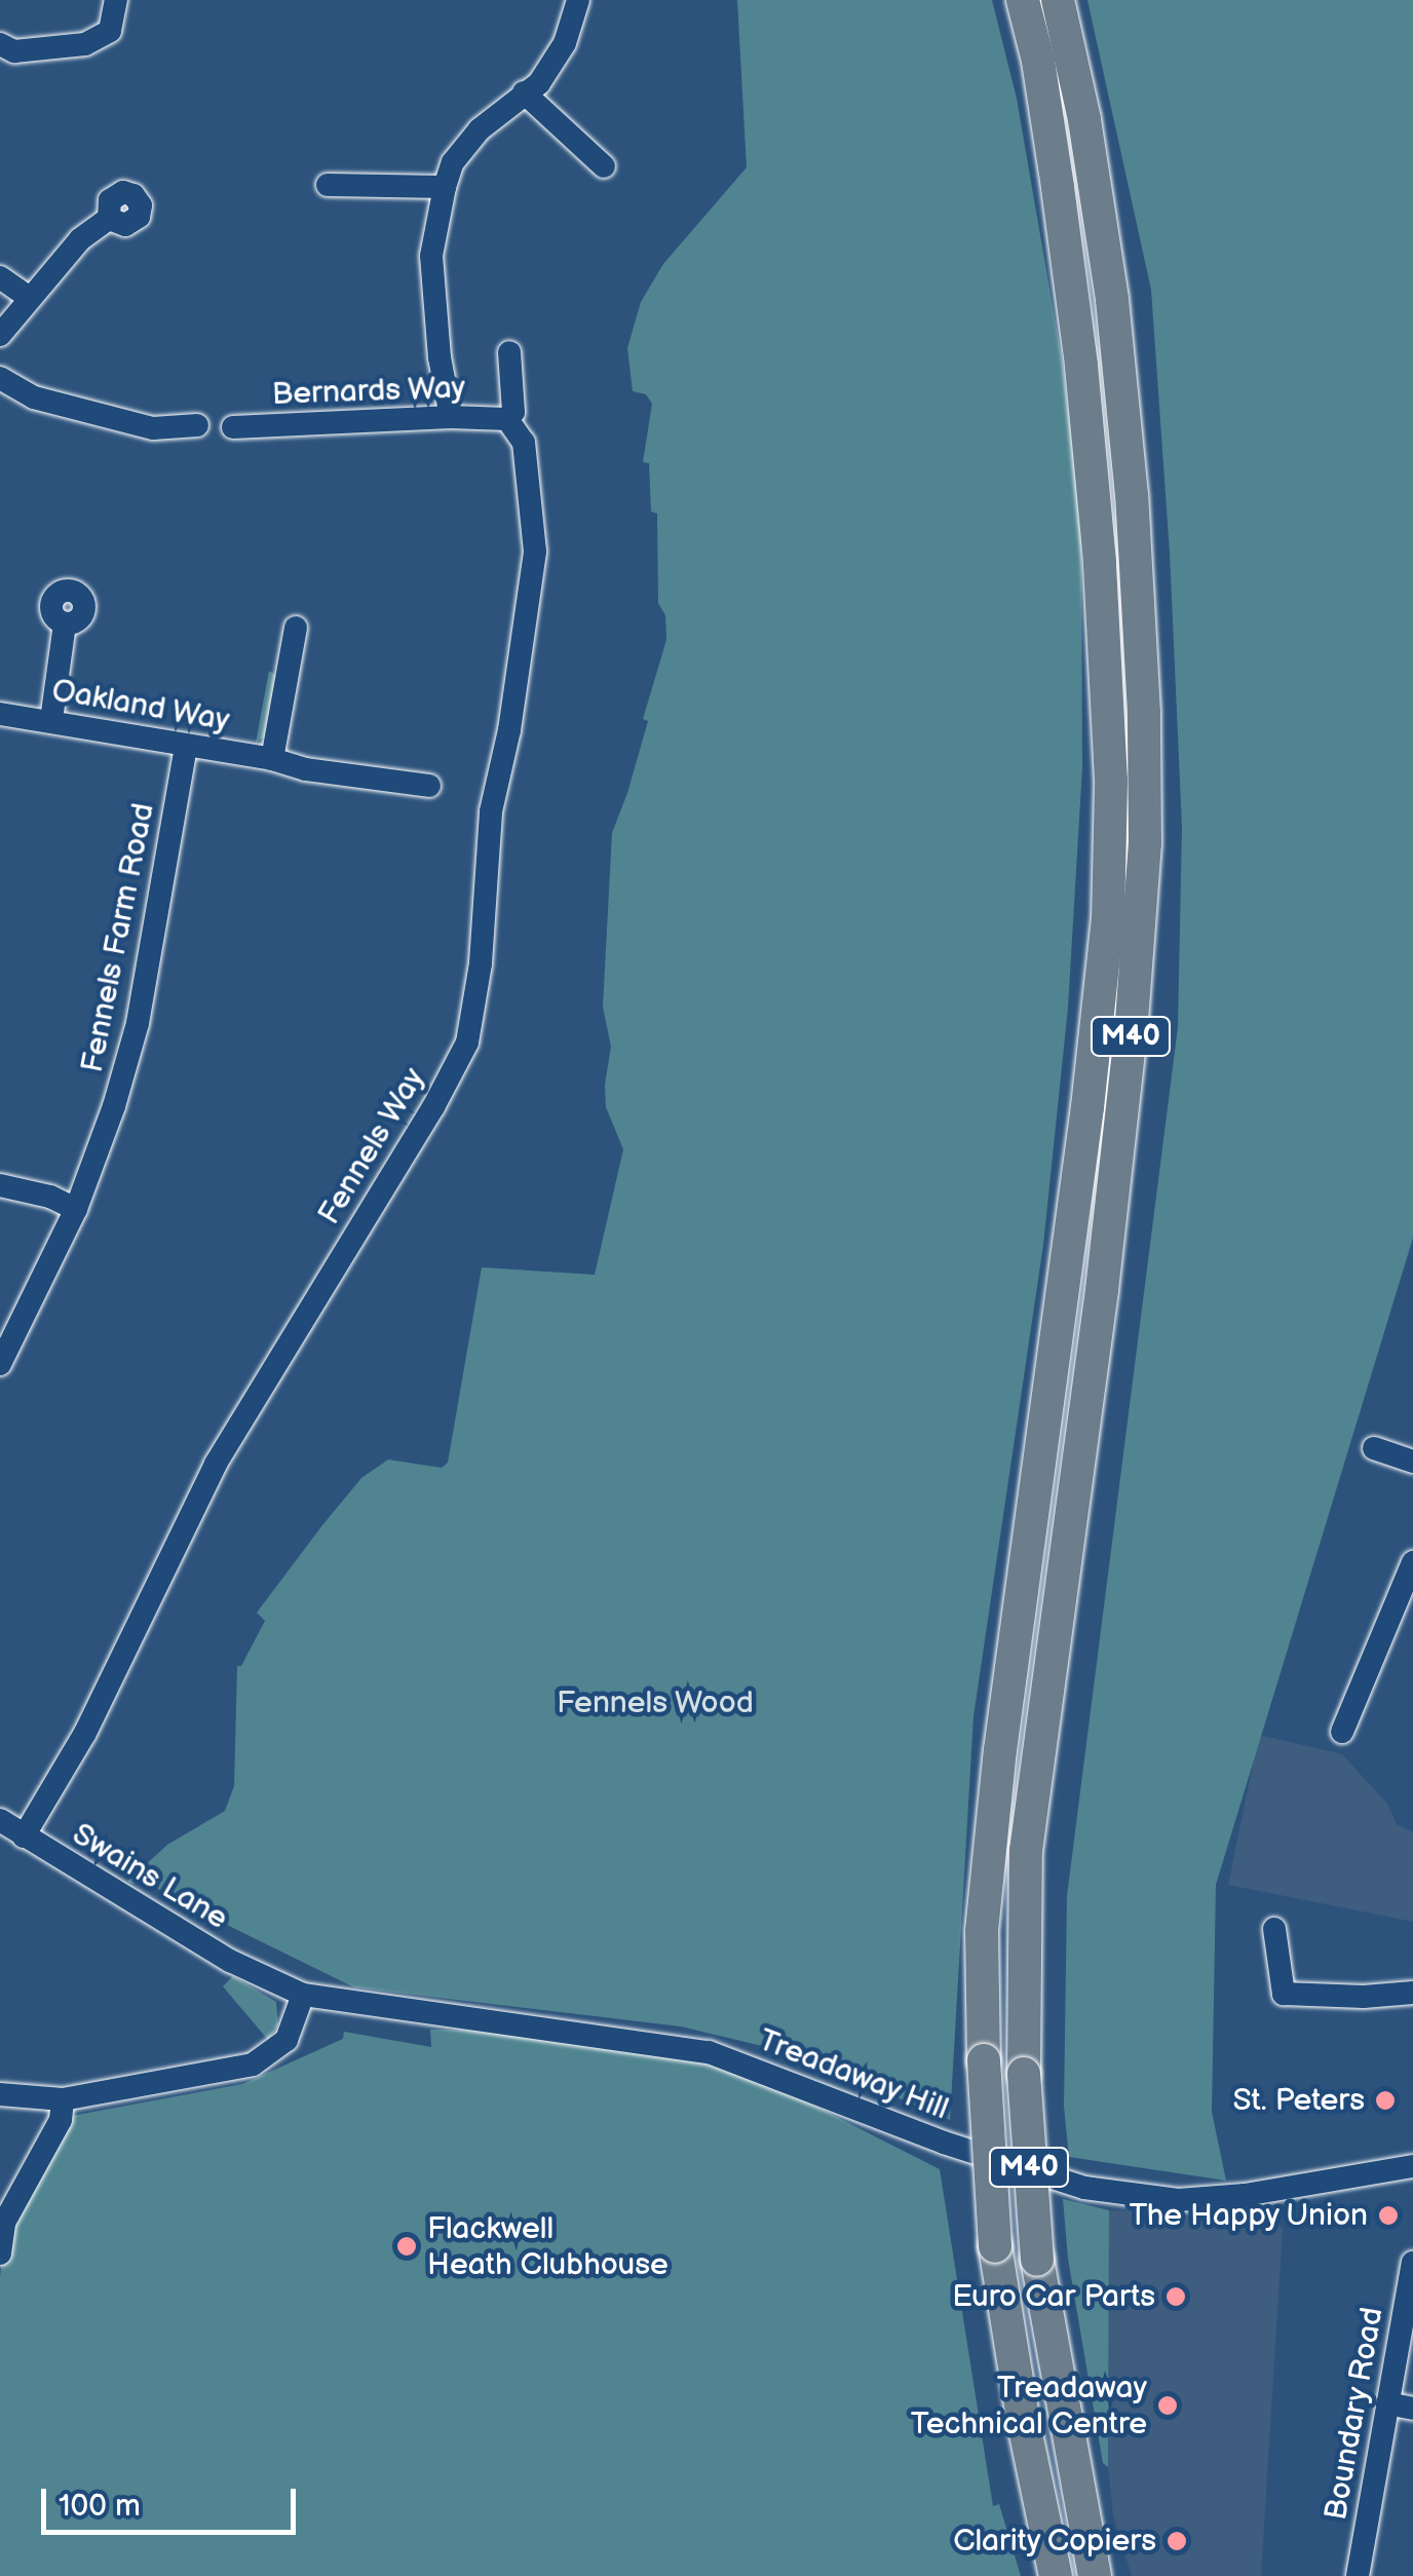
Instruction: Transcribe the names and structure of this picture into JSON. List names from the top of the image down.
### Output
{
  "streets": {
    "highway": ["M40"],
    "street": [
      "Bernards Way",
      "Oakland Way",
      "Fennels Farm Road",
      "Fennels Way",
      "Swains Lane",
      "Treadaway Hill",
      "Boundary Road"
    ]
  },
  "crossings": [
    ["Bernards Way", "Fennels Way"],
    ["Oakland Way", "Fennels Farm Road"],
    ["Fennels Way", "Swains Lane"],
    ["Swains Lane", "Treadaway Hill"]
  ],
  "parks": ["Fennels Wood"],
  "places": [
    "St. Peters",
    "The Happy Union",
    "Flackwell Heath Clubhouse",
    "Euro Car Parts",
    "Treadaway Technical Centre",
    "Clarity Copiers"
  ],
  "scale_bar": "100 m"
}
